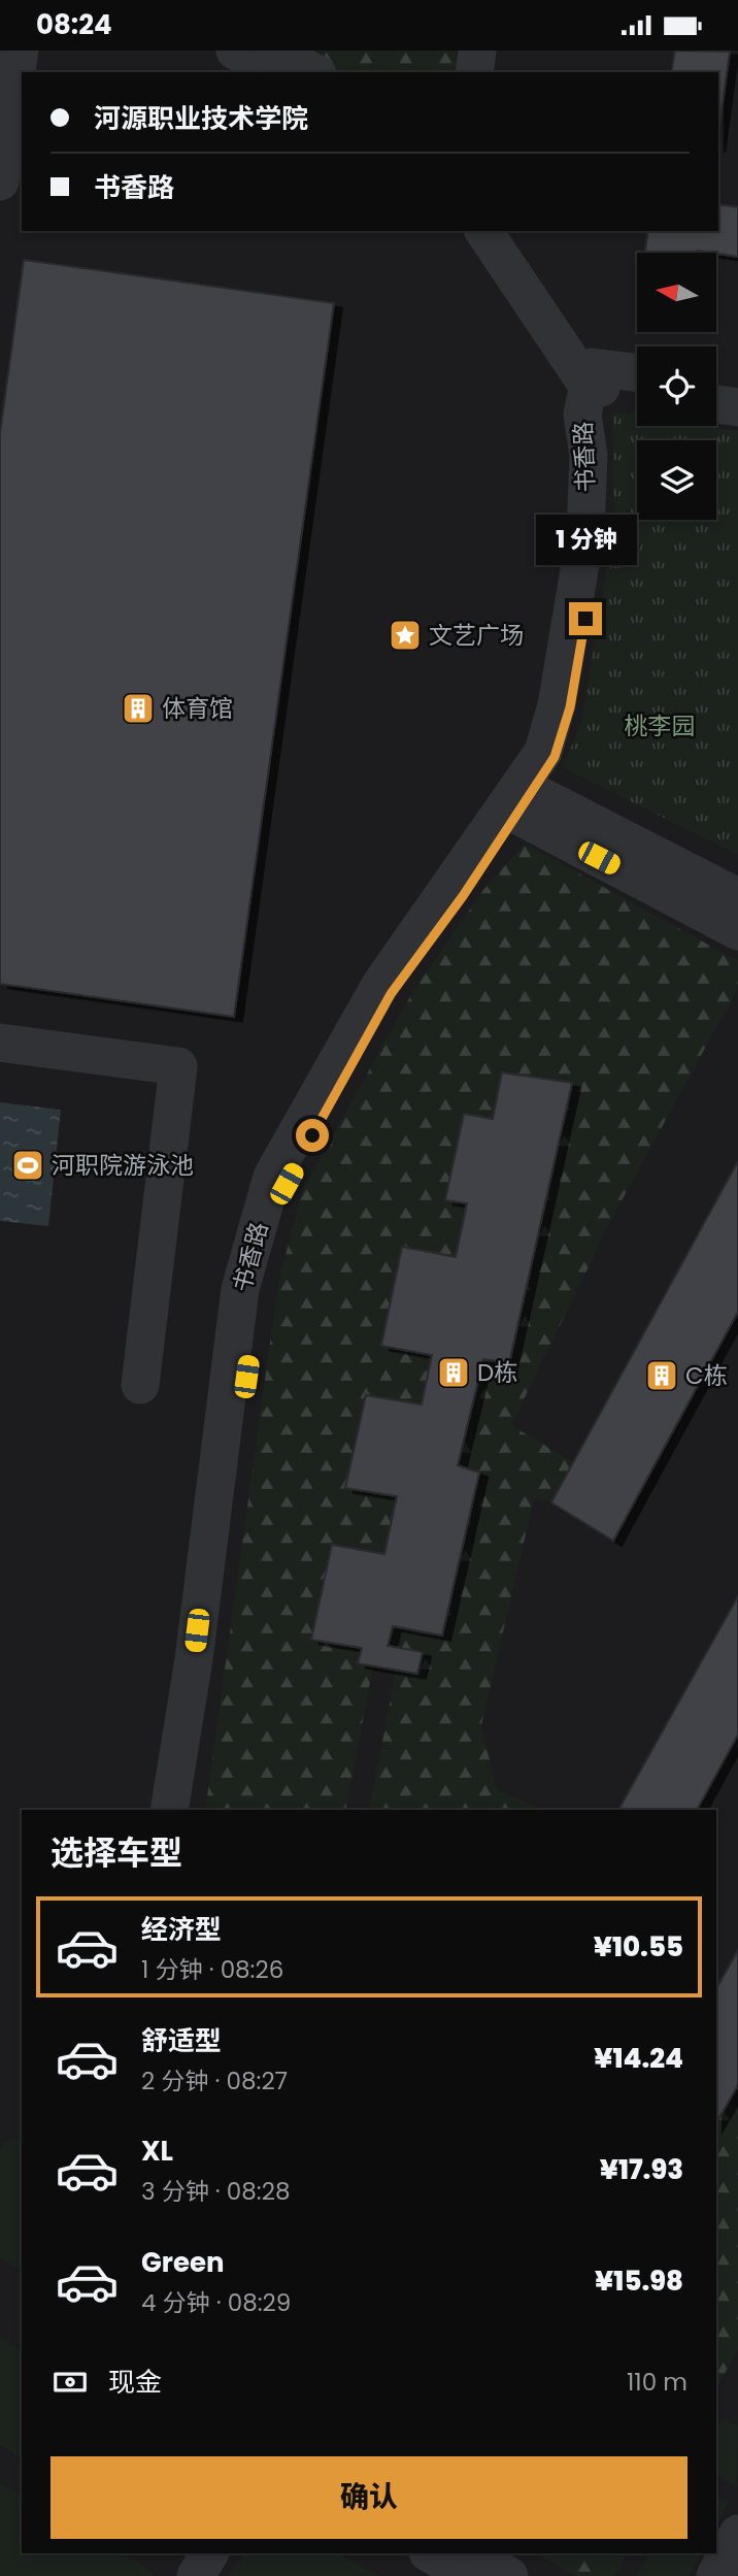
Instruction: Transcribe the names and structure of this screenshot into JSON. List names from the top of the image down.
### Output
{
  "streets": {
    "street": ["书香路"]
  },
  "parks": ["桃李园"],
  "places": {
    "place": ["文艺广场"],
    "building": ["体育馆", "D栋", "C栋"],
    "sports": ["河职院游泳池"]
  },
  "north": "left",
  "page": {
    "status": "08:24",
    "banner": ["河源职业技术学院", "书香路"],
    "bubble": "1 分钟",
    "heading": "选择车型",
    "list": [
      {
        "name": "经济型",
        "note": "1 分钟 · 08:26",
        "value": "¥10.55"
      },
      {
        "name": "舒适型",
        "note": "2 分钟 · 08:27",
        "value": "¥14.24"
      },
      {
        "name": "XL",
        "note": "3 分钟 · 08:28",
        "value": "¥17.93"
      },
      {
        "name": "Green",
        "note": "4 分钟 · 08:29",
        "value": "¥15.98"
      }
    ],
    "pay": ["现金", "110 m"],
    "buttons": "确认"
  }
}
